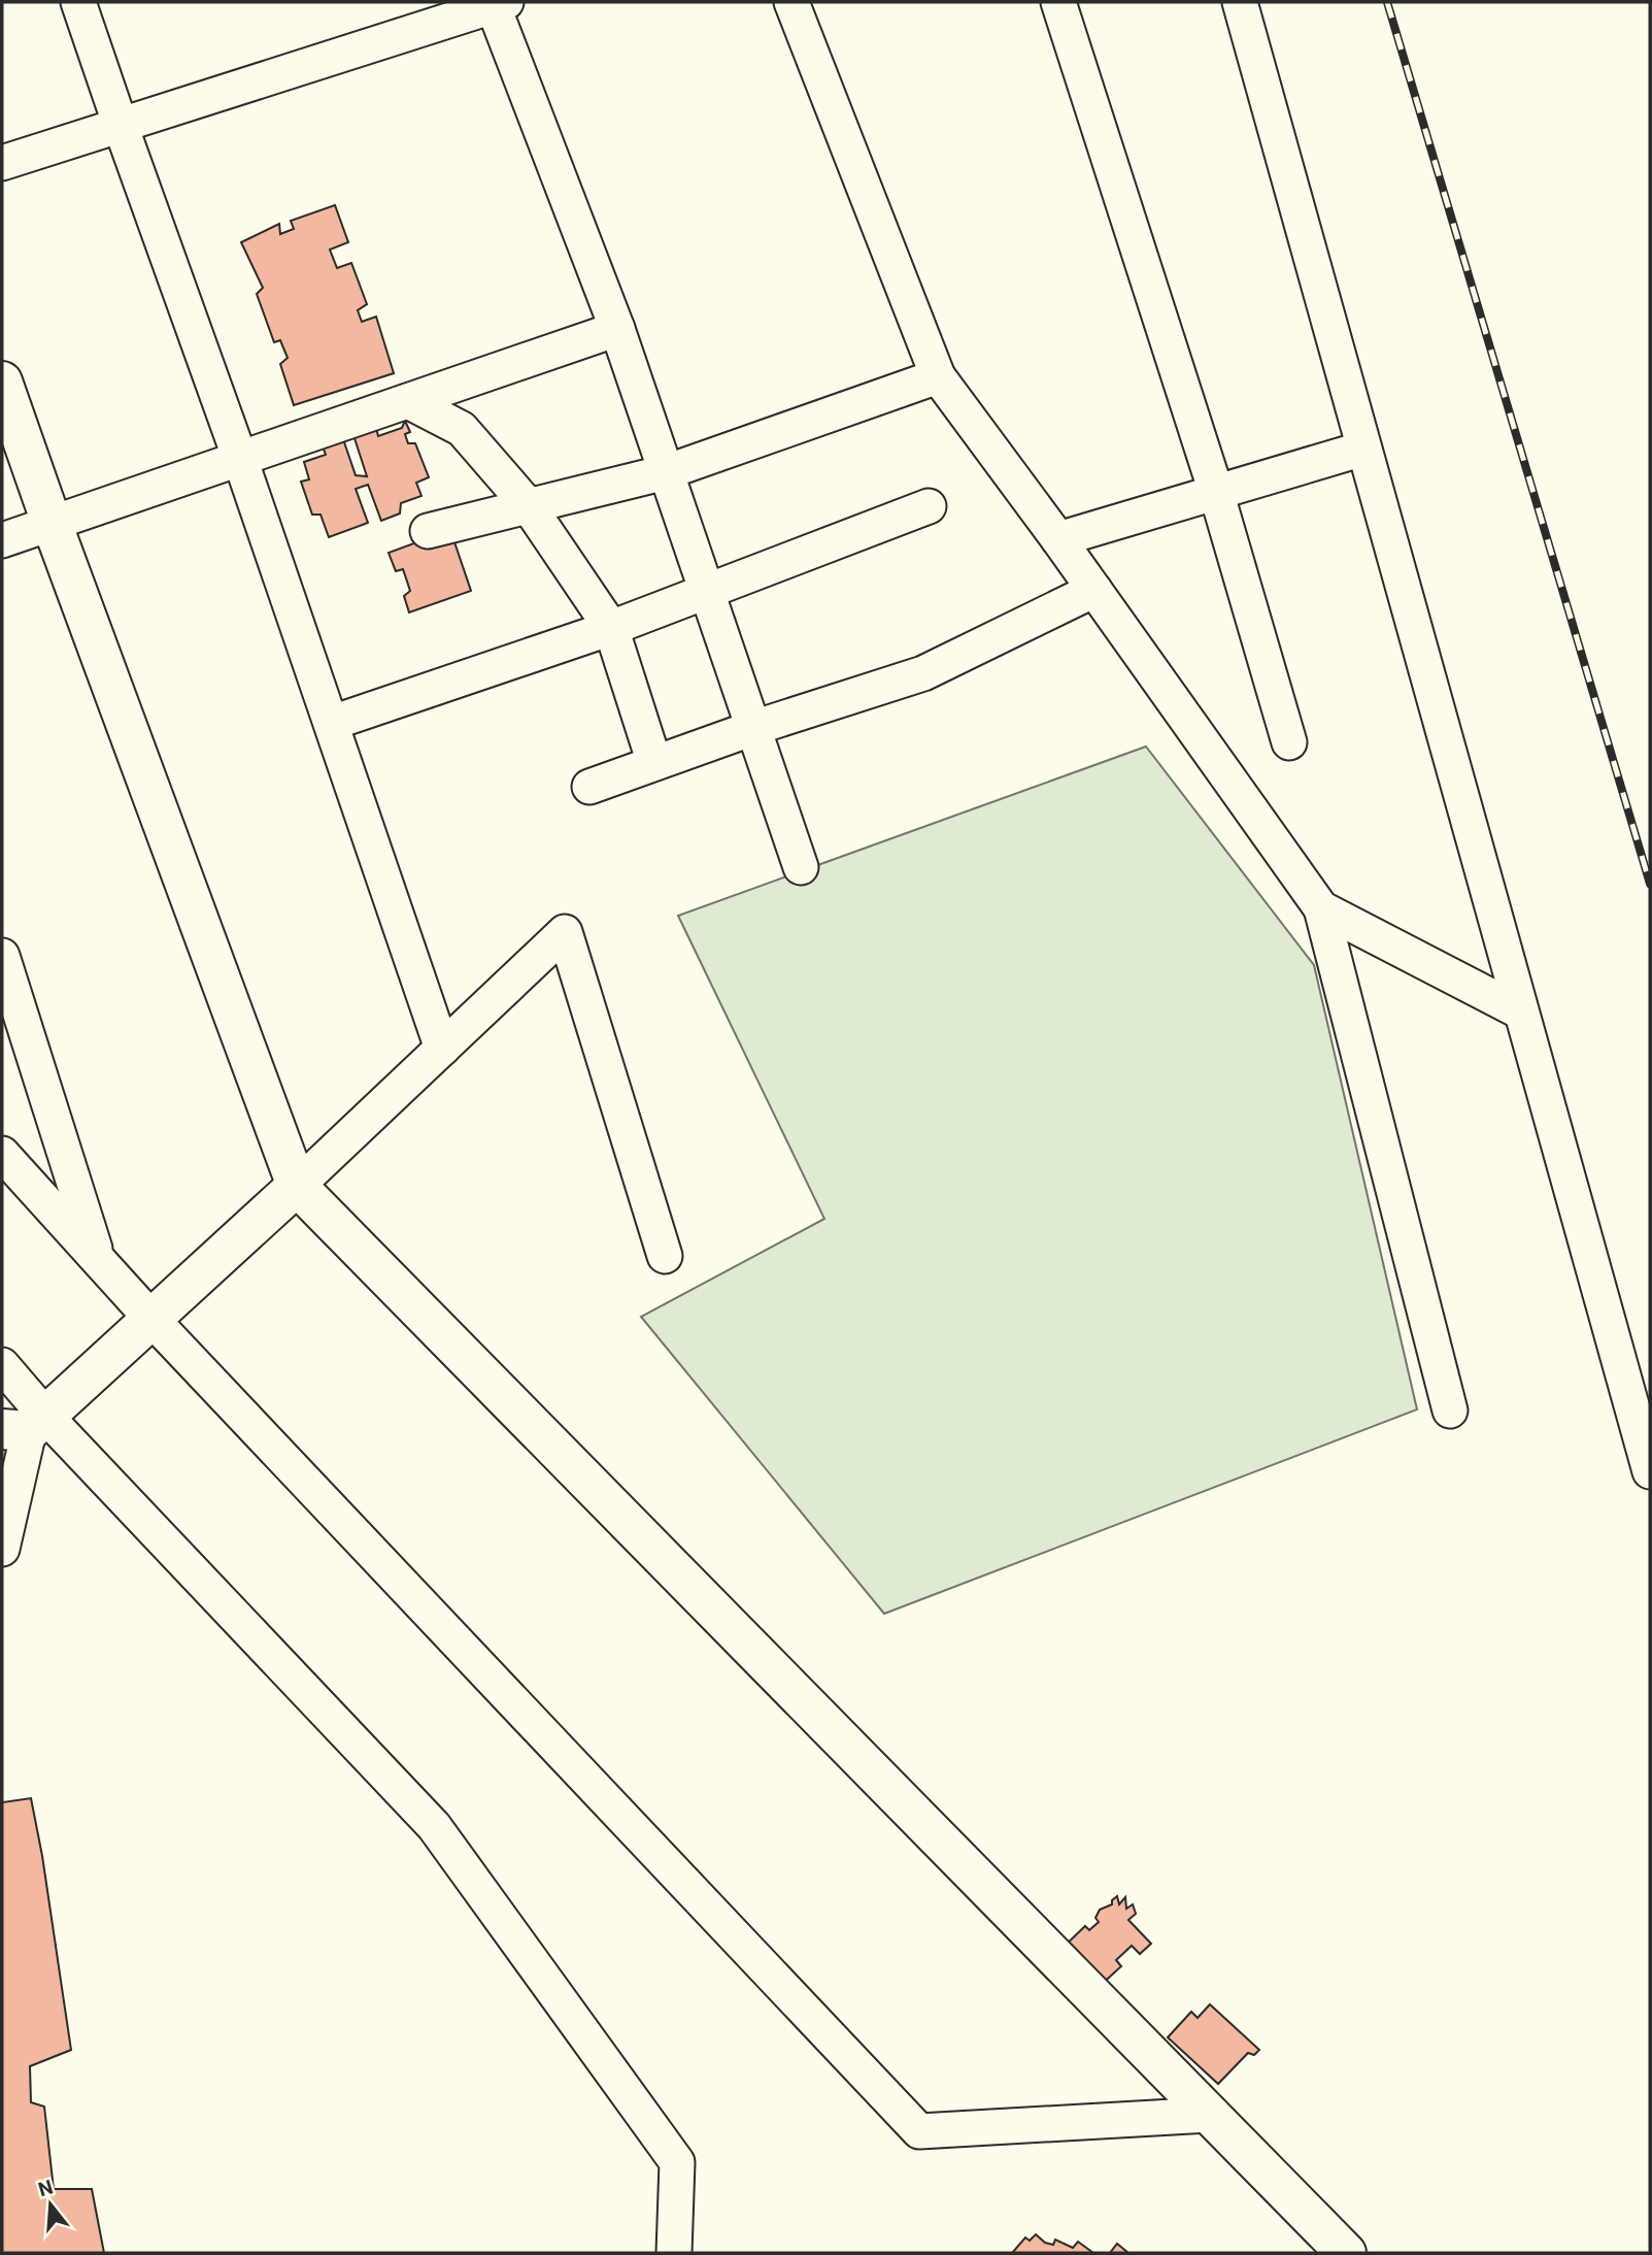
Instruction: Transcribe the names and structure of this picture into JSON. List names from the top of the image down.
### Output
{
  "north": "top"
}
